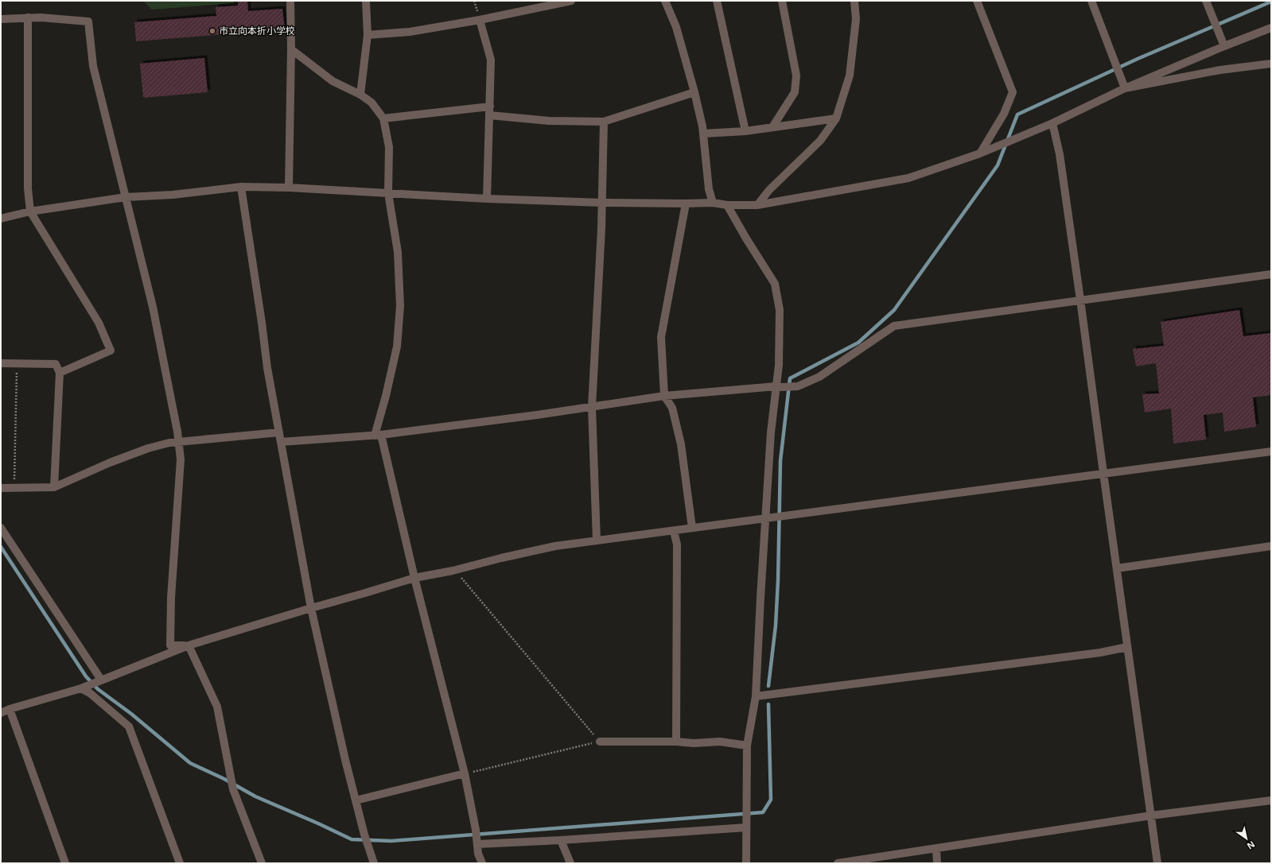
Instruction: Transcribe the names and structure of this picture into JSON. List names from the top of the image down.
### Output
{
  "places": ["市立向本折小学校"],
  "north": "bottom right"
}
